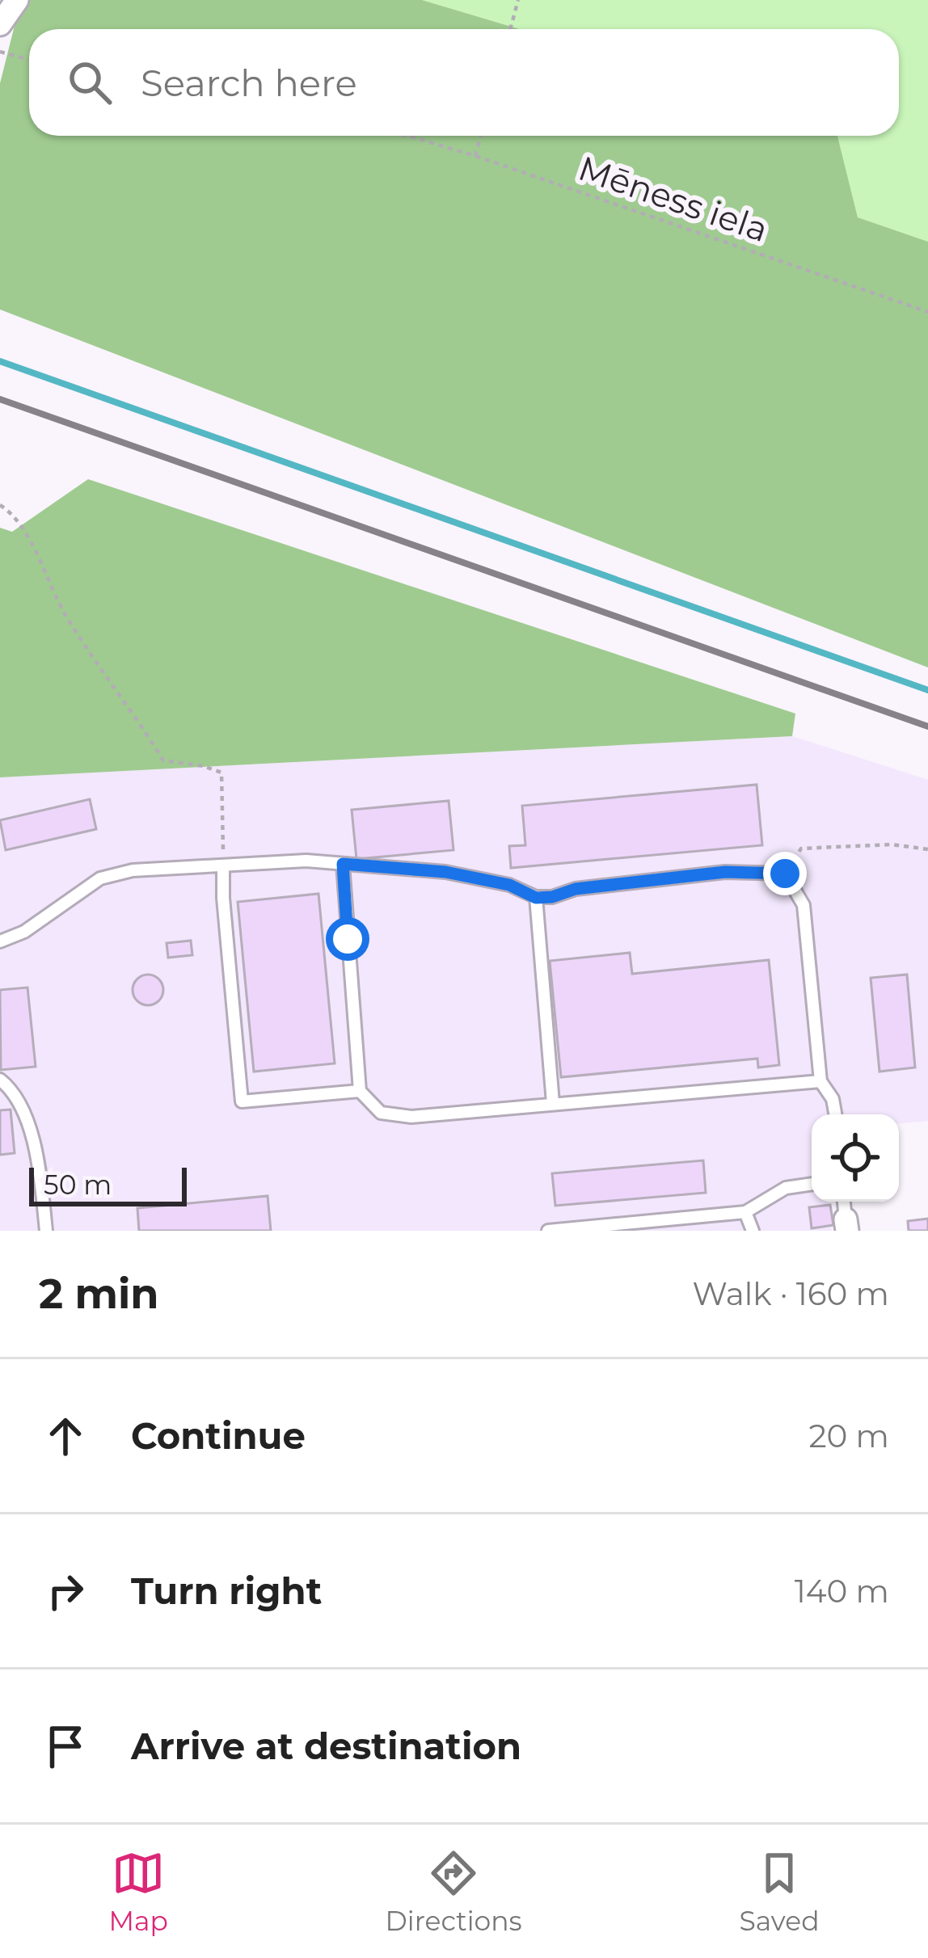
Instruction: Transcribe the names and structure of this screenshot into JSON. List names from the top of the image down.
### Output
{
  "streets": {
    "path": ["Mēness iela"]
  },
  "scale_bar": "50 m",
  "page": {
    "search": "Search here",
    "scale": "50 m",
    "heading": ["2 min", "Walk · 160 m"],
    "list": [
      ["Continue", "20 m"],
      ["Turn right", "140 m"],
      "Arrive at destination"
    ],
    "nav": ["Map", "Directions", "Saved"]
  }
}
